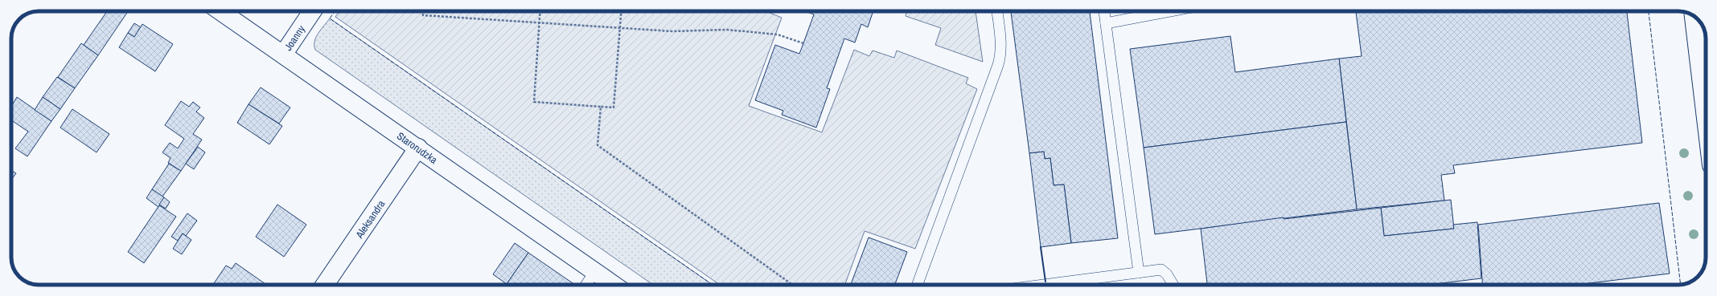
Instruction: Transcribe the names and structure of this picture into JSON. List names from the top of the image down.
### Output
{
  "streets": {
    "street": ["Joanny", "Starorudzka", "Aleksandra"]
  },
  "crossings": [
    ["Joanny", "Starorudzka"],
    ["Starorudzka", "Aleksandra"]
  ]
}
